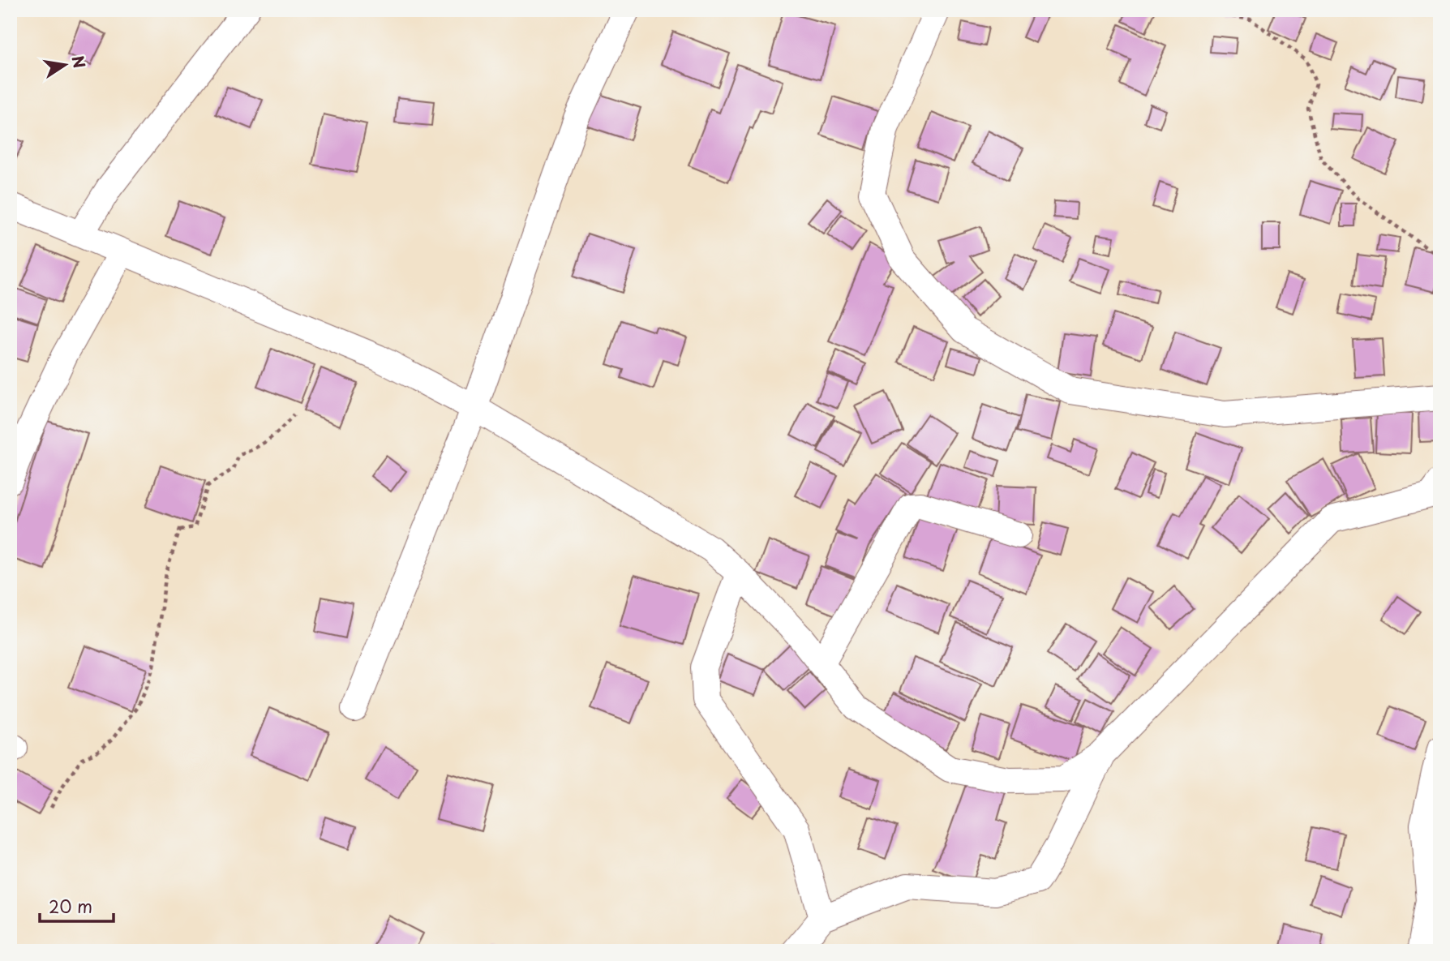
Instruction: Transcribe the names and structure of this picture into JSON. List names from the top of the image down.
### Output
{
  "scale_bar": "20 m",
  "north": "right"
}
